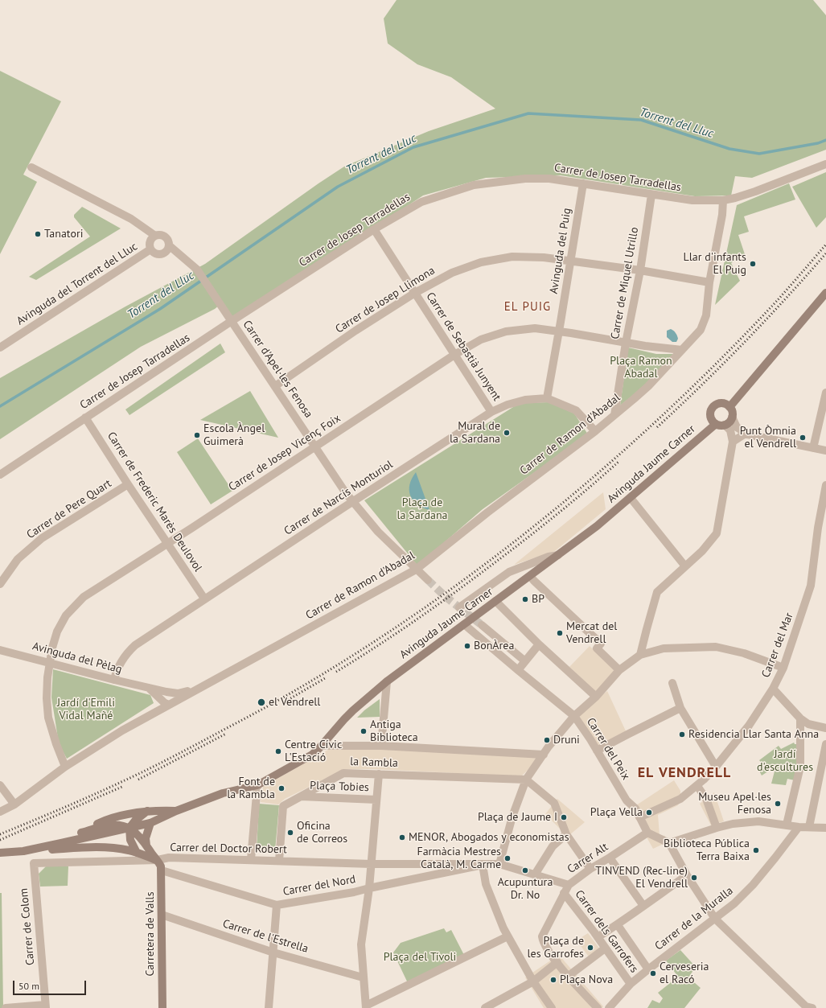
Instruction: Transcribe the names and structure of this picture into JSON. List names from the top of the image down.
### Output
{
  "streets": {
    "street": [
      "Carrer de Josep Tarradellas",
      "Avinguda del Puig",
      "Carrer de Miquel Utrillo",
      "Avinguda del Torrent del Lluc",
      "Carrer de Josep Llimona",
      "Carrer de Sebastià Junyent",
      "Carrer d'Apel·les Fenosa",
      "Carrer de Ramon d'Abadal",
      "Carrer de Josep Vicenç Foix",
      "Avinguda Jaume Carner",
      "Carrer de Narcís Monturiol",
      "Carrer de Frederic Marès Deulovol",
      "Carrer de Pere Quart",
      "Carrer del Mar",
      "Avinguda del Pèlag",
      "Carrer del Peix",
      "la Rambla",
      "Plaça Tobies",
      "Carrer del Doctor Robert",
      "Carrer Alt",
      "Carrer del Nord",
      "Carrer de la Muralla",
      "Carrer de Colom",
      "Carrer dels Garrofers",
      "Carretera de Valls",
      "Carrer de l'Estrella"
    ]
  },
  "crossings": [
    ["Carrer de Josep Tarradellas", "Avinguda del Puig"],
    ["Carrer de Josep Tarradellas", "Carrer de Miquel Utrillo"],
    ["Carrer de Josep Tarradellas", "Carrer de Sebastià Junyent"],
    ["Carrer de Josep Tarradellas", "Carrer d'Apel·les Fenosa"],
    ["Carrer de Josep Tarradellas", "Carrer de Ramon d'Abadal"],
    ["Carrer de Josep Tarradellas", "Carrer de Frederic Marès Deulovol"],
    ["Avinguda del Puig", "Carrer de Josep Llimona"],
    ["Avinguda del Puig", "Carrer de Josep Vicenç Foix"],
    ["Avinguda del Puig", "Carrer de Narcís Monturiol"],
    ["Carrer de Miquel Utrillo", "Carrer de Josep Llimona"],
    ["Carrer de Miquel Utrillo", "Carrer de Ramon d'Abadal"],
    ["Carrer de Miquel Utrillo", "Carrer de Josep Vicenç Foix"],
    ["Avinguda del Torrent del Lluc", "Carrer d'Apel·les Fenosa"],
    ["Carrer de Josep Llimona", "Carrer de Sebastià Junyent"],
    ["Carrer de Josep Llimona", "Carrer d'Apel·les Fenosa"],
    ["Carrer de Josep Llimona", "Carrer de Ramon d'Abadal"],
    ["Carrer de Sebastià Junyent", "Carrer de Josep Vicenç Foix"],
    ["Carrer de Sebastià Junyent", "Carrer de Narcís Monturiol"],
    ["Carrer d'Apel·les Fenosa", "Carrer de Ramon d'Abadal"],
    ["Carrer d'Apel·les Fenosa", "Carrer de Josep Vicenç Foix"],
    ["Carrer d'Apel·les Fenosa", "Carrer de Narcís Monturiol"],
    ["Carrer de Ramon d'Abadal", "Carrer de Josep Vicenç Foix"],
    ["Carrer de Ramon d'Abadal", "Carrer de Narcís Monturiol"],
    ["Carrer de Ramon d'Abadal", "Avinguda del Pèlag"],
    ["Carrer de Josep Vicenç Foix", "Carrer de Frederic Marès Deulovol"],
    ["Carrer de Josep Vicenç Foix", "Avinguda del Pèlag"],
    ["Avinguda Jaume Carner", "Carrer del Peix"],
    ["Avinguda Jaume Carner", "la Rambla"],
    ["Avinguda Jaume Carner", "Carretera de Valls"],
    ["Carrer de Narcís Monturiol", "Carrer de Frederic Marès Deulovol"],
    ["Carrer de Narcís Monturiol", "Avinguda del Pèlag"],
    ["Carrer de Frederic Marès Deulovol", "Carrer de Pere Quart"],
    ["Carrer del Mar", "Carrer del Peix"],
    ["la Rambla", "Plaça Tobies"],
    ["la Rambla", "Carrer del Doctor Robert"],
    ["Carrer del Doctor Robert", "Carrer Alt"],
    ["Carrer del Doctor Robert", "Carrer del Nord"],
    ["Carrer del Doctor Robert", "Carrer de Colom"],
    ["Carrer del Doctor Robert", "Carretera de Valls"],
    ["Carrer Alt", "Carrer dels Garrofers"],
    ["Carrer del Nord", "Carretera de Valls"],
    ["Carrer de la Muralla", "Carrer dels Garrofers"],
    ["Carretera de Valls", "Carrer de l'Estrella"]
  ],
  "districts": ["EL PUIG", "EL VENDRELL"],
  "water": ["Torrent del Lluc"],
  "parks": [
    "Plaça Ramon Abadal",
    "Plaça de la Sardana",
    "Jardí d'Emili Vidal Mañé",
    "Jardí d'escultures",
    "Plaça del Tívoli"
  ],
  "places": [
    "Tanatori",
    "Llar d'infants El Puig",
    "Mural de la Sardana",
    "Escola Àngel Guimerà",
    "Punt Òmnia el Vendrell",
    "BP",
    "Mercat del Vendrell",
    "BonÀrea",
    "el Vendrell",
    "Antiga Biblioteca",
    "Residencia Llar Santa Anna",
    "Druni",
    "Centre Cívic L'Estació",
    "Font de la Rambla",
    "Museu Apel·les Fenosa",
    "Plaça Vella",
    "Plaça de Jaume I",
    "Oficina de Correos",
    "MENOR, Abogados y economistas",
    "Biblioteca Pública Terra Baixa",
    "Farmàcia Mestres Català, M. Carme",
    "Acupuntura Dr. No",
    "TINVEND (Rec-line) El Vendrell",
    "Plaça de les Garrofes",
    "Cerveseria el Racó",
    "Plaça Nova"
  ],
  "scale_bar": "50 m"
}
